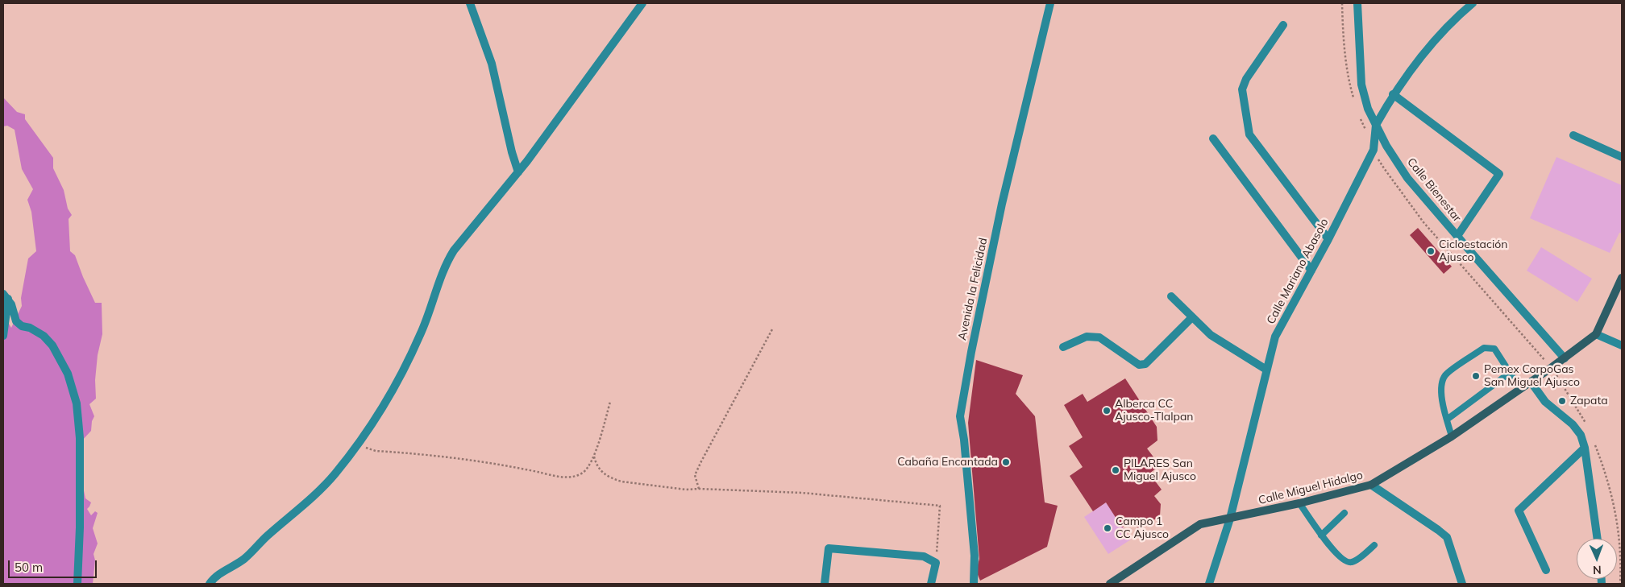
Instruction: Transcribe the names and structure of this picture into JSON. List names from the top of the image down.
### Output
{
  "streets": {
    "main road": ["Calle Miguel Hidalgo"],
    "street": ["Calle Bienestar", "Calle Mariano Abasolo", "Avenida la Felicidad"]
  },
  "crossings": [
    ["Calle Bienestar", "Calle Mariano Abasolo"],
    ["Calle Bienestar", "Calle Miguel Hidalgo"],
    ["Calle Mariano Abasolo", "Calle Miguel Hidalgo"]
  ],
  "places": [
    "Cicloestación Ajusco",
    "Pemex CorpoGas San Miguel Ajusco",
    "Zapata",
    "Alberca CC Ajusco-Tlalpan",
    "Cabaña Encantada",
    "PILARES San Miguel Ajusco",
    "Campo 1 CC Ajusco"
  ],
  "scale_bar": "50 m",
  "north": "bottom"
}
